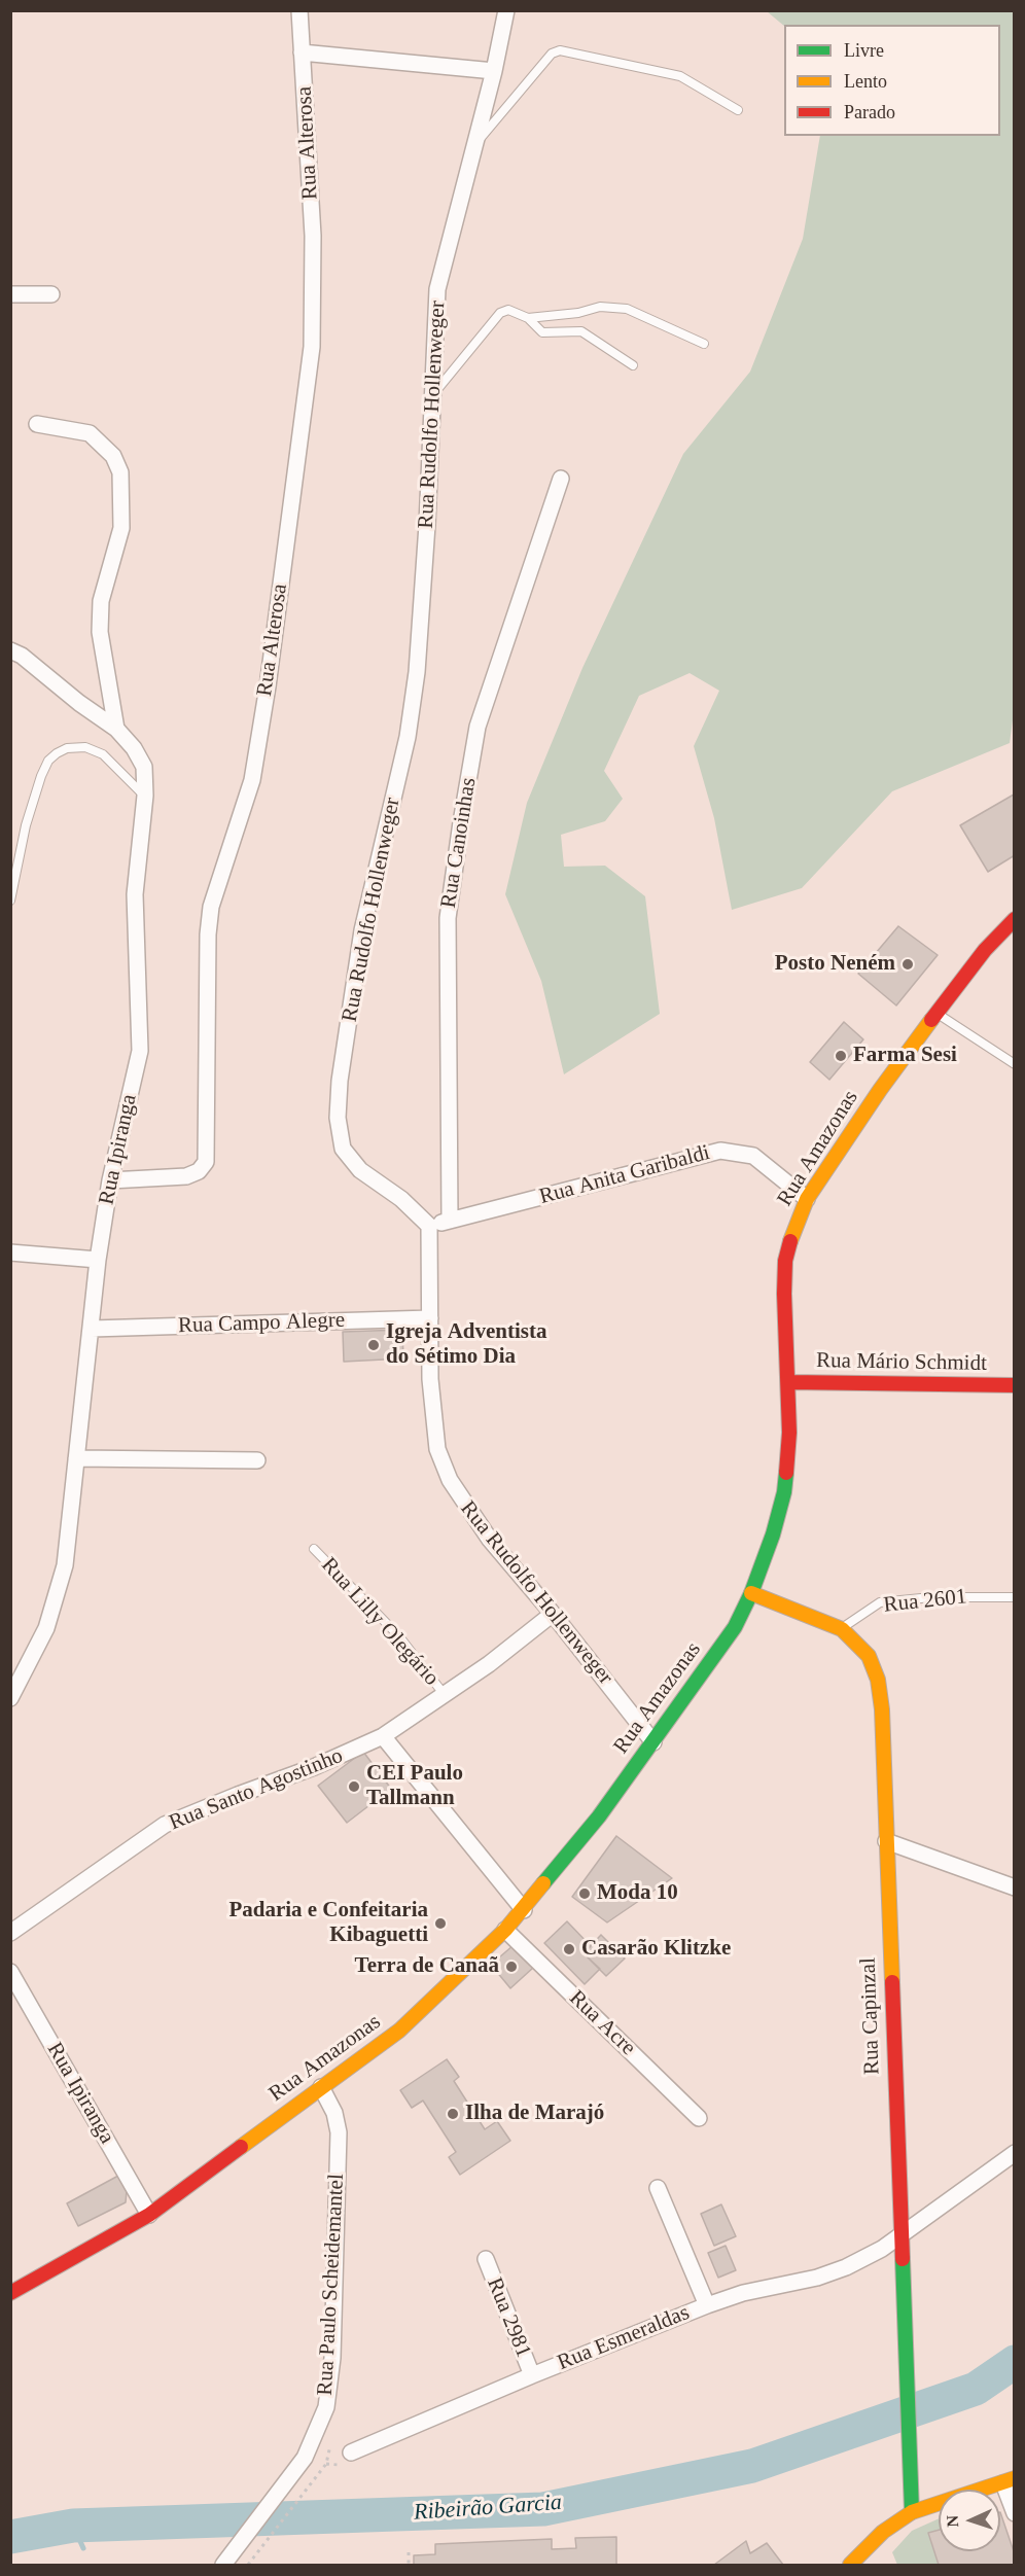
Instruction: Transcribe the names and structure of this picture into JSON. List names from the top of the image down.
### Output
{
  "streets": {
    "main road": ["Rua Amazonas", "Rua Mário Schmidt", "Rua Capinzal"],
    "street": [
      "Rua Alterosa",
      "Rua Rudolfo Hollenweger",
      "Rua Canoinhas",
      "Rua Ipiranga",
      "Rua Anita Garibaldi",
      "Rua Campo Alegre",
      "Rua Santo Agostinho",
      "Rua Acre",
      "Rua Paulo Scheidemantel",
      "Rua 2981",
      "Rua Esmeraldas"
    ],
    "lane": ["Rua 2601", "Rua Lilly Olegário"]
  },
  "crossings": [
    ["Rua Alterosa", "Rua Ipiranga"],
    ["Rua Rudolfo Hollenweger", "Rua Amazonas"],
    ["Rua Rudolfo Hollenweger", "Rua Anita Garibaldi"],
    ["Rua Rudolfo Hollenweger", "Rua Campo Alegre"],
    ["Rua Rudolfo Hollenweger", "Rua Santo Agostinho"],
    ["Rua Canoinhas", "Rua Anita Garibaldi"],
    ["Rua Amazonas", "Rua Ipiranga"],
    ["Rua Amazonas", "Rua Anita Garibaldi"],
    ["Rua Amazonas", "Rua Mário Schmidt"],
    ["Rua Amazonas", "Rua Capinzal"],
    ["Rua Amazonas", "Rua Acre"],
    ["Rua Amazonas", "Rua Paulo Scheidemantel"],
    ["Rua Ipiranga", "Rua Campo Alegre"],
    ["Rua 2601", "Rua Capinzal"],
    ["Rua Lilly Olegário", "Rua Santo Agostinho"],
    ["Rua Capinzal", "Rua Esmeraldas"],
    ["Rua 2981", "Rua Esmeraldas"]
  ],
  "water": ["Ribeirão Garcia"],
  "places": [
    "Posto Neném",
    "Farma Sesi",
    "Igreja Adventista do Sétimo Dia",
    "CEI Paulo Tallmann",
    "Moda 10",
    "Padaria e Confeitaria Kibaguetti",
    "Casarão Klitzke",
    "Terra de Canaã",
    "Ilha de Marajó"
  ],
  "legend": ["Livre", "Lento", "Parado"],
  "north": "left"
}
